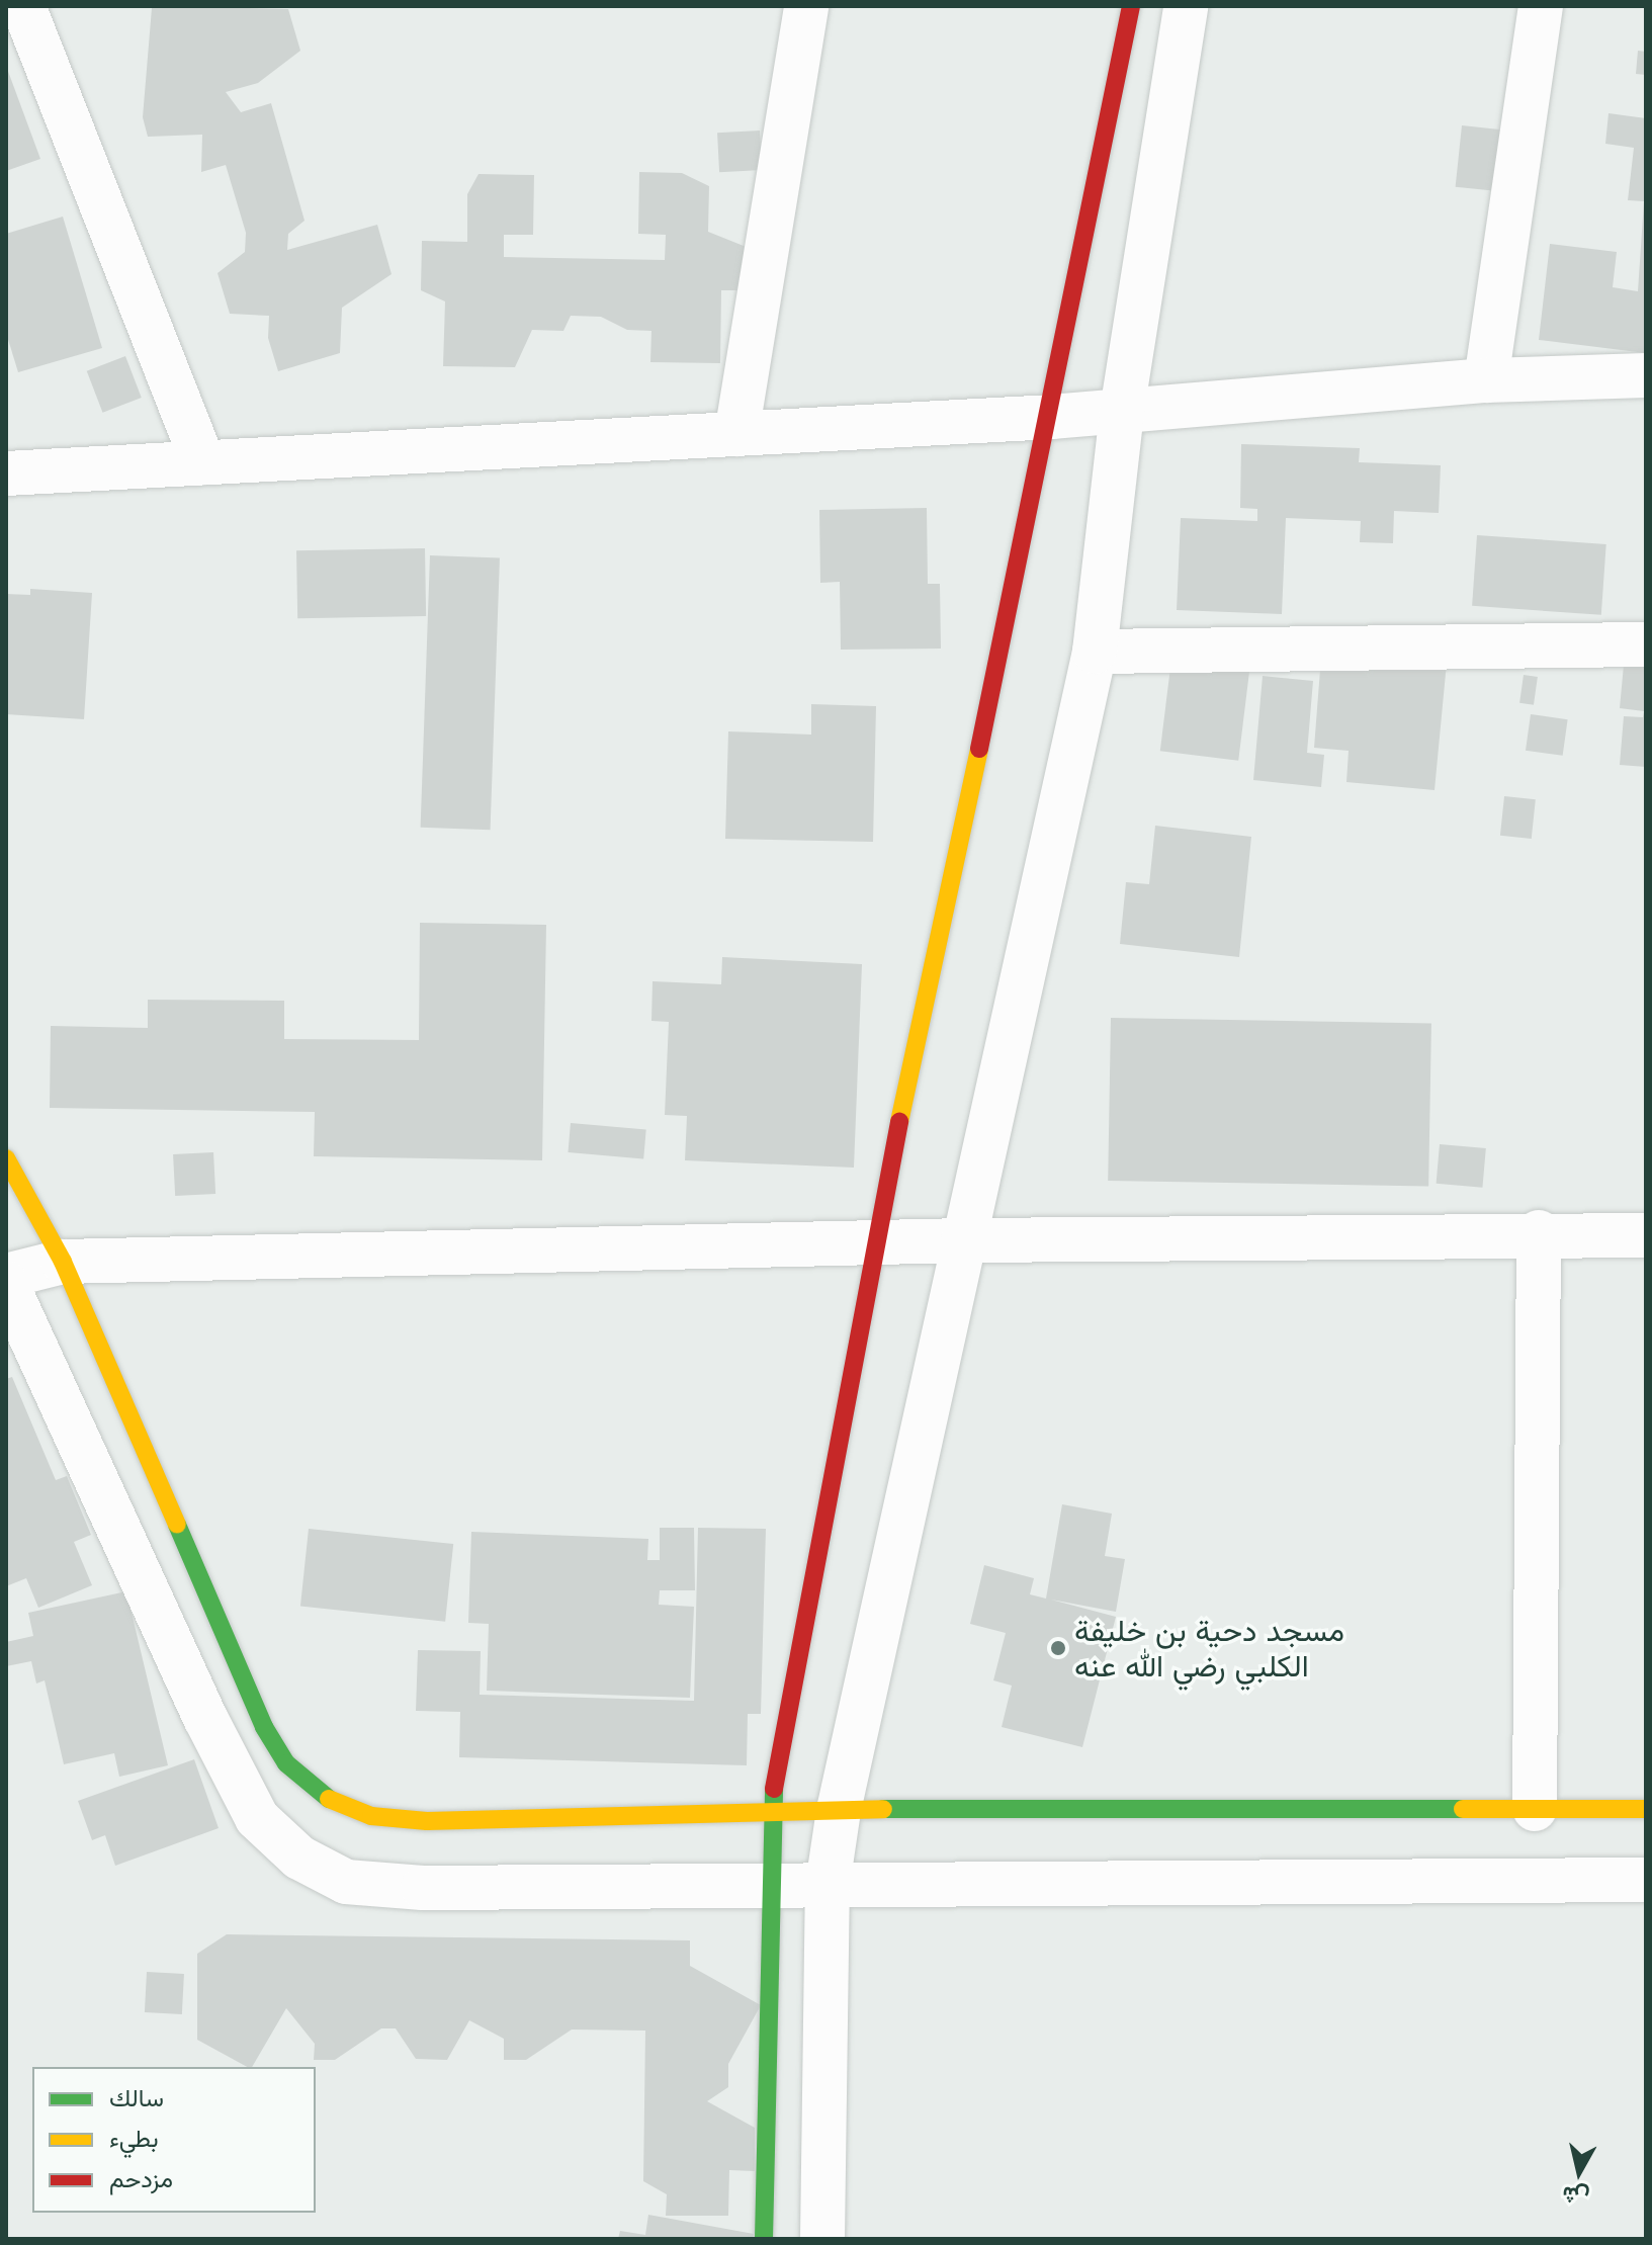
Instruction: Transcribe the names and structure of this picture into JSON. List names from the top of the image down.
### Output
{
  "places": ["مسجد دحية بن خليفة الكلبي رضي الله عنه"],
  "legend": ["سالك", "بطيء", "مزدحم"],
  "north": "bottom"
}
